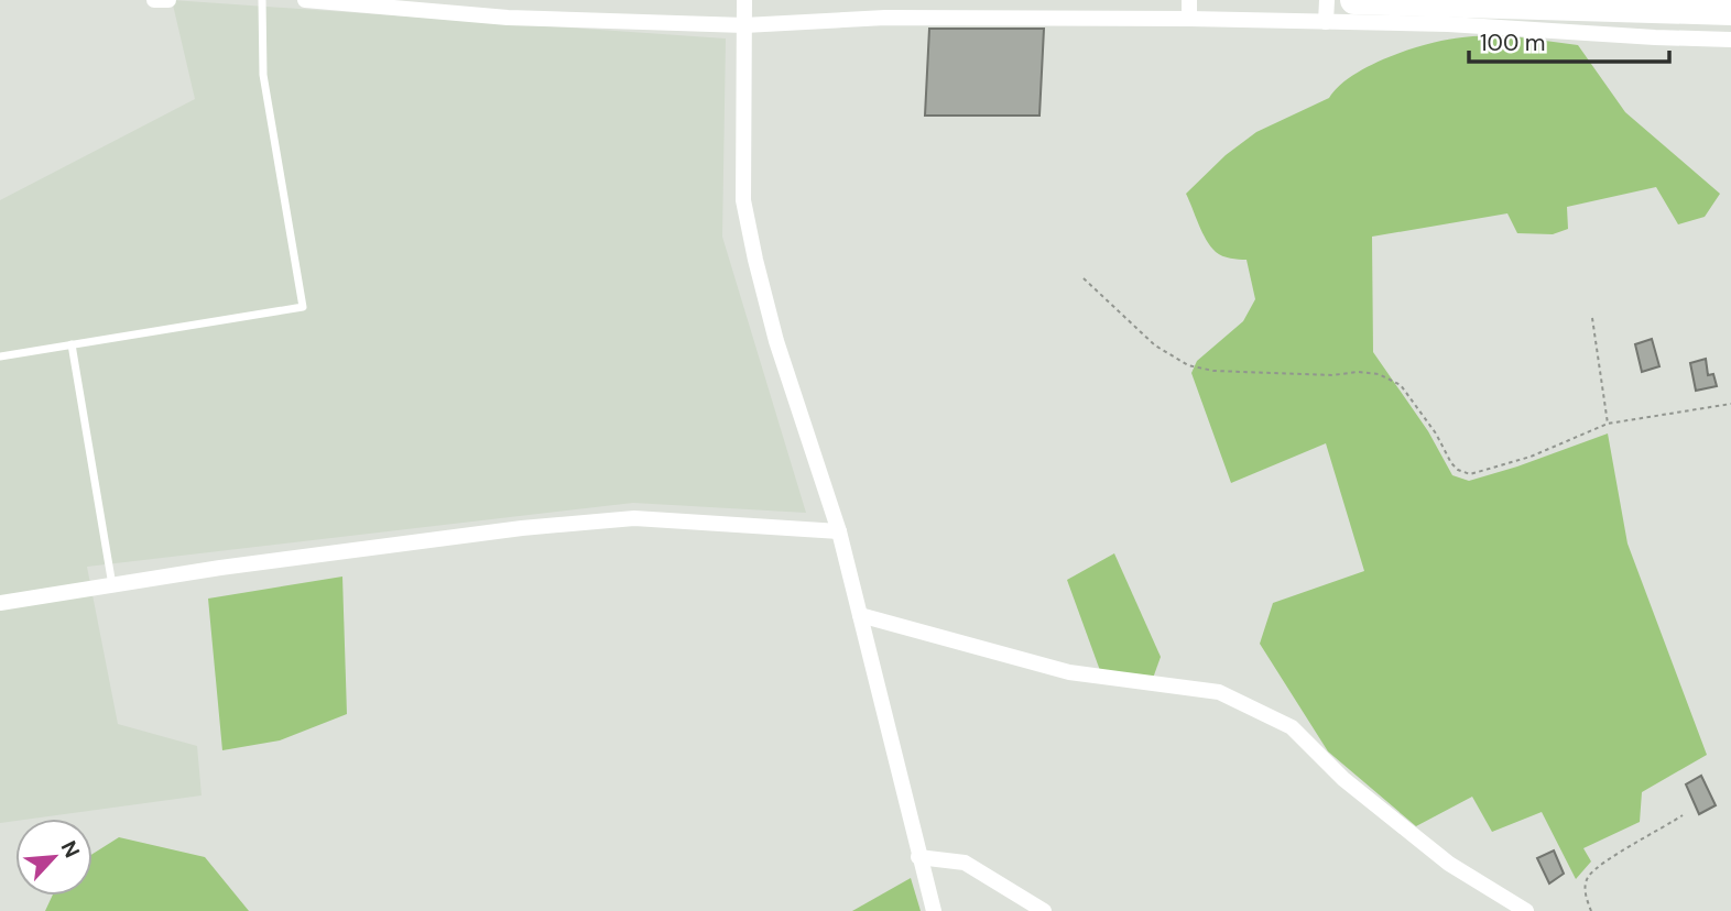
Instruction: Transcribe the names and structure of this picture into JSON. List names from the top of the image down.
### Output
{
  "scale_bar": "100 m",
  "north": "top right"
}
